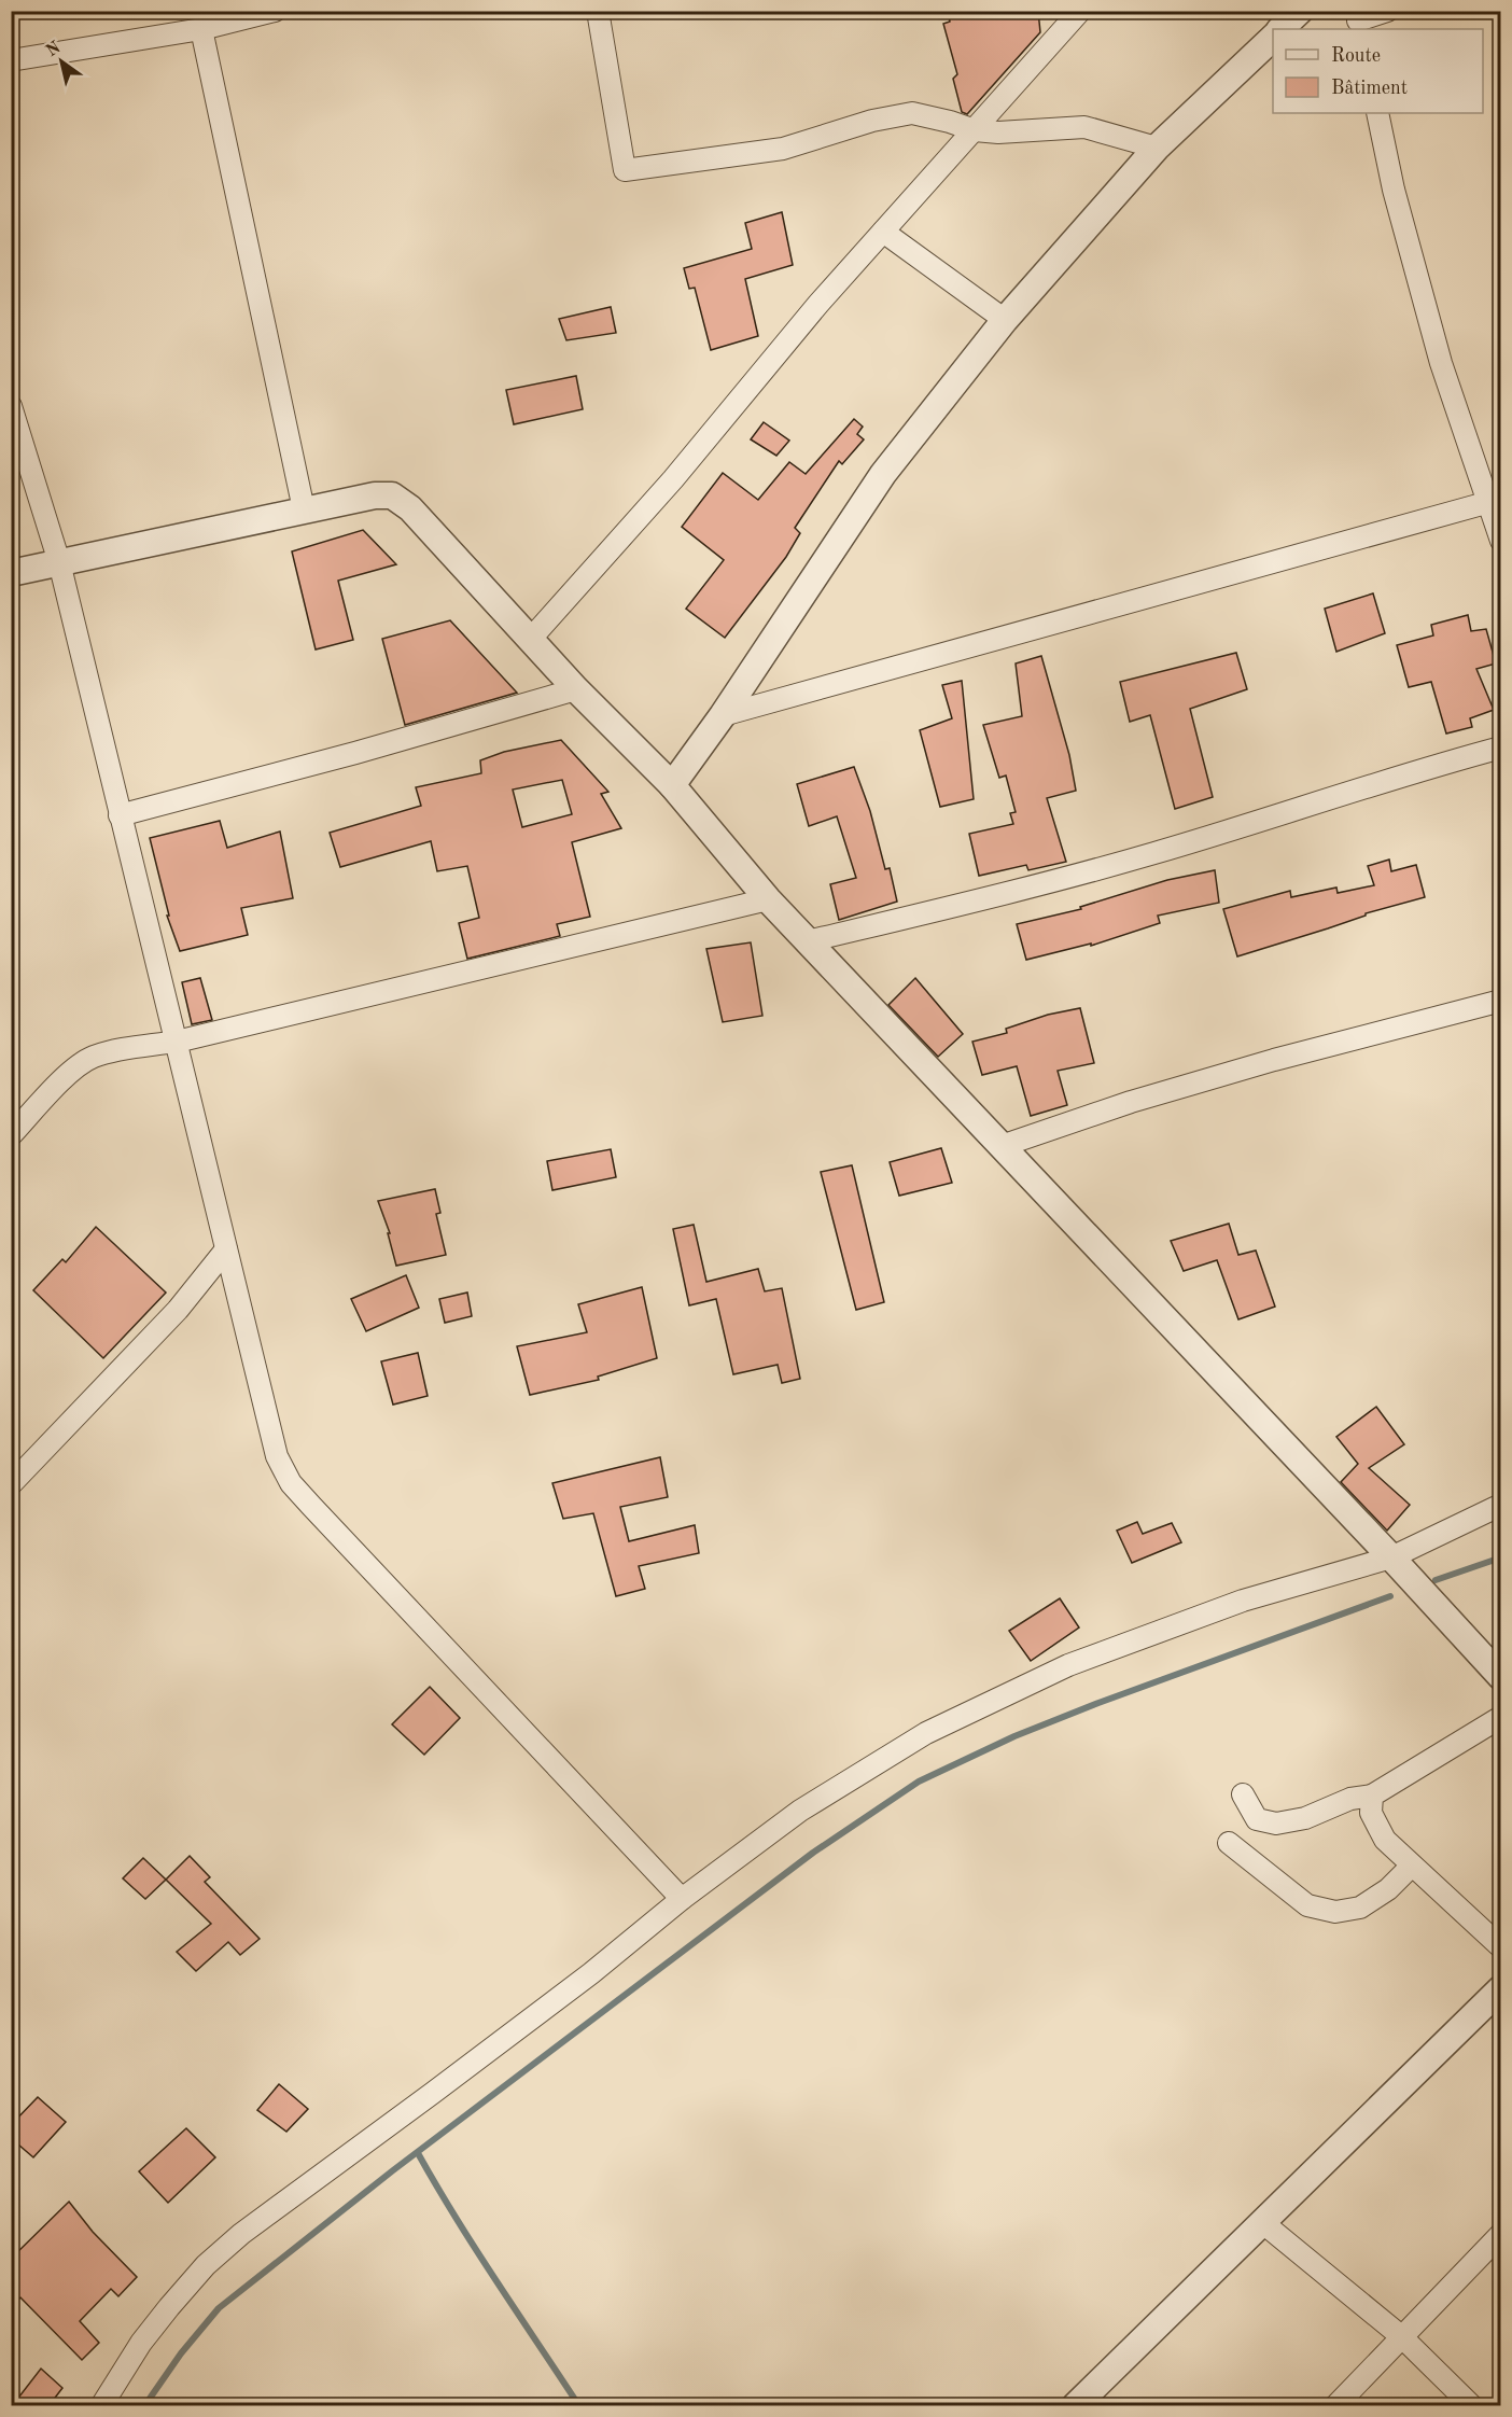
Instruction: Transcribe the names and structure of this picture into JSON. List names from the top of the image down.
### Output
{
  "legend": ["Route", "Bâtiment"],
  "north": "top left"
}
